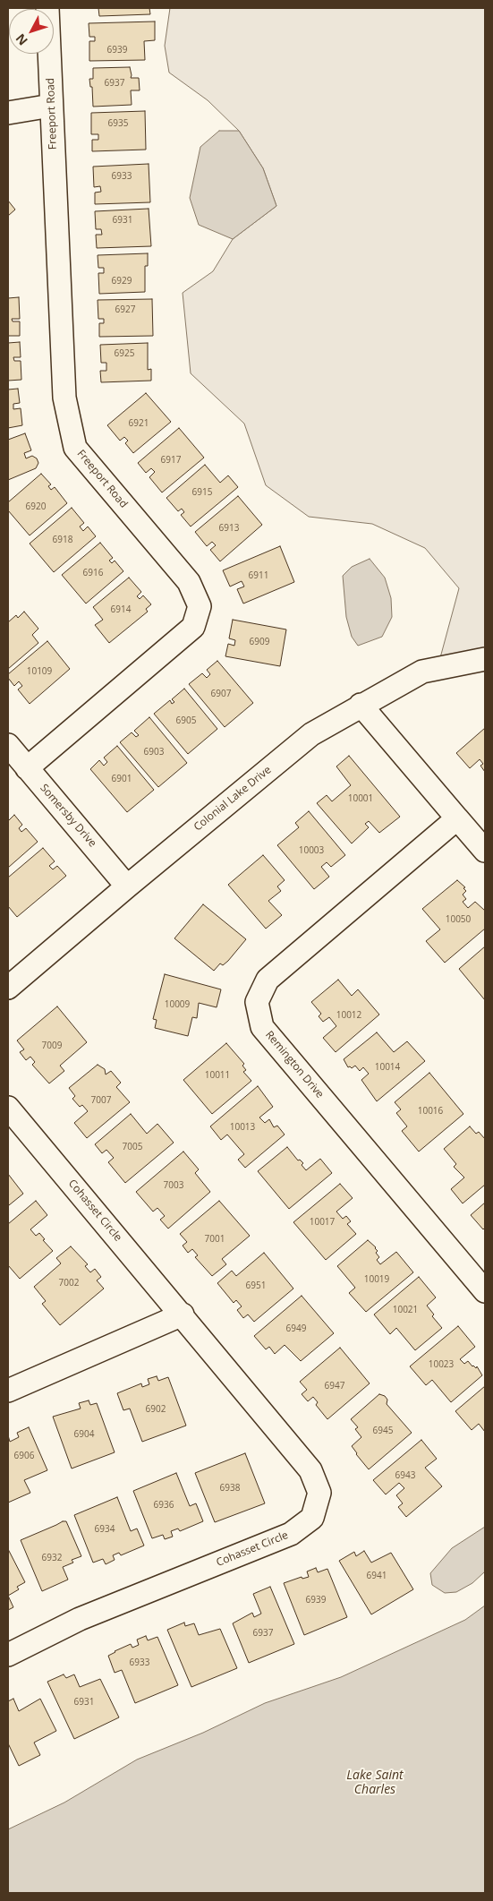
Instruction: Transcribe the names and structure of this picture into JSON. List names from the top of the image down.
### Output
{
  "streets": {
    "street": [
      "Freeport Road",
      "Colonial Lake Drive",
      "Somersby Drive",
      "Remington Drive",
      "Cohasset Circle"
    ]
  },
  "crossings": [
    ["Freeport Road", "Somersby Drive"],
    ["Colonial Lake Drive", "Somersby Drive"]
  ],
  "water": ["Lake Saint Charles"],
  "house_numbers": [
    "6939",
    "6937",
    "6935",
    "6933",
    "6931",
    "6929",
    "6927",
    "6925",
    "6921",
    "6917",
    "6915",
    "6920",
    "6913",
    "6918",
    "6916",
    "6911",
    "6914",
    "6909",
    "10109",
    "6907",
    "6905",
    "6903",
    "6901",
    "10001",
    "10003",
    "10050",
    "10009",
    "10012",
    "7009",
    "10014",
    "10011",
    "7007",
    "10016",
    "10013",
    "7005",
    "7003",
    "10017",
    "7001",
    "10019",
    "7002",
    "6951",
    "10021",
    "6949",
    "10023",
    "6947",
    "6902",
    "6945",
    "6904",
    "6906",
    "6943",
    "6938",
    "6936",
    "6934",
    "6932",
    "6941",
    "6939",
    "6937",
    "6933",
    "6931"
  ],
  "north": "bottom left"
}
